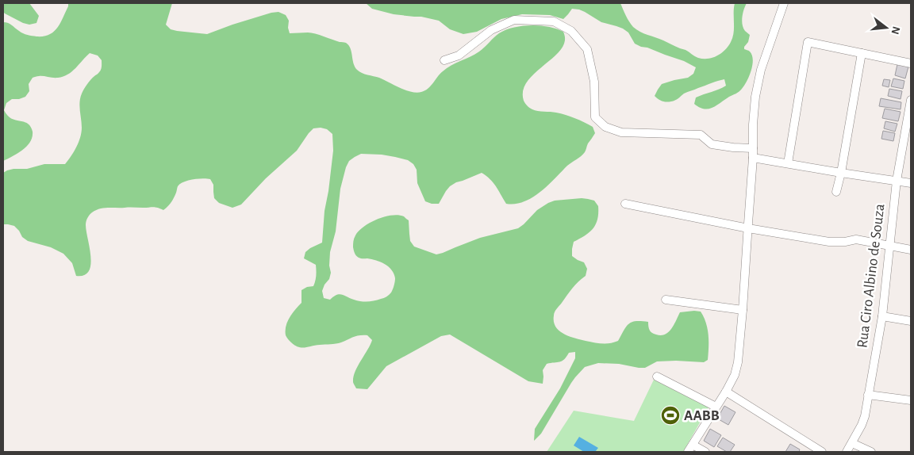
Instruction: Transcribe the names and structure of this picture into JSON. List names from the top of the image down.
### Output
{
  "streets": {
    "street": ["Rua Ciro Albino de Souza"]
  },
  "places": {
    "sports": ["AABB"]
  },
  "north": "right"
}
